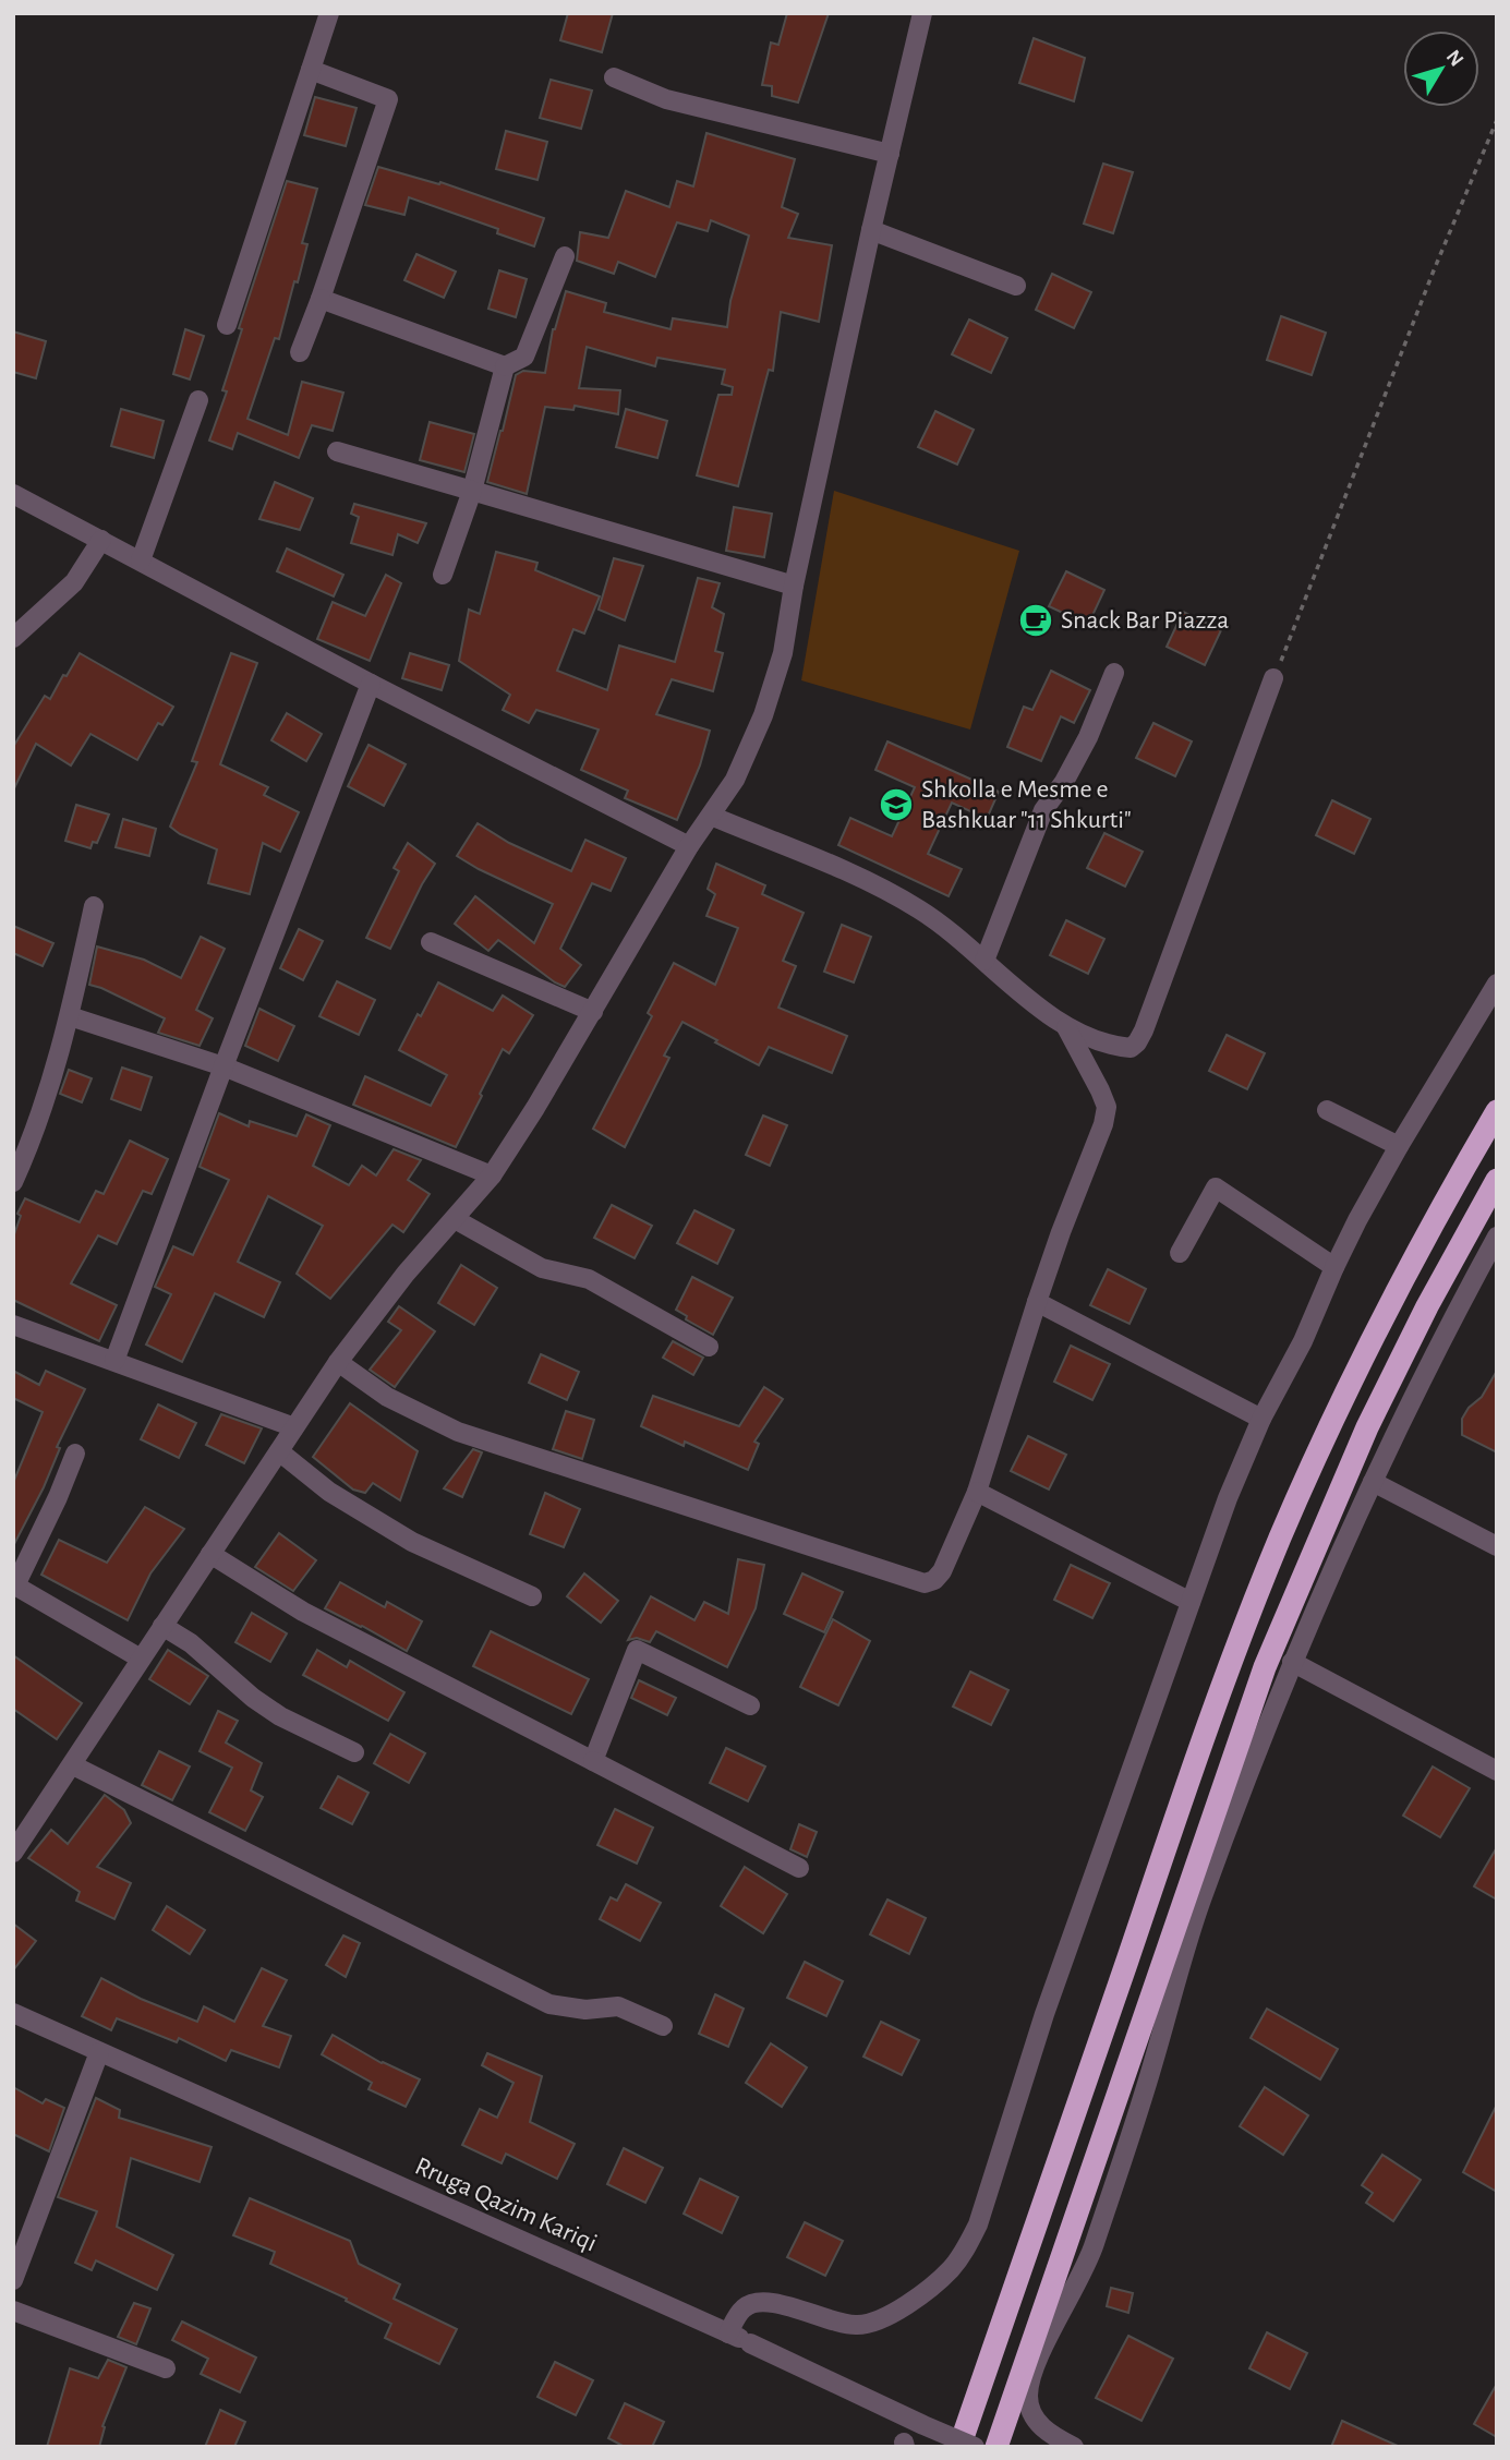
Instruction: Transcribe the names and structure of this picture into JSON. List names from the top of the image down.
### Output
{
  "streets": {
    "street": ["Rruga Qazim Kariqi"]
  },
  "places": {
    "cafe": ["Snack Bar Piazza"],
    "school or university": ["Shkolla e Mesme e Bashkuar \"11 Shkurti\""]
  },
  "north": "top right"
}
